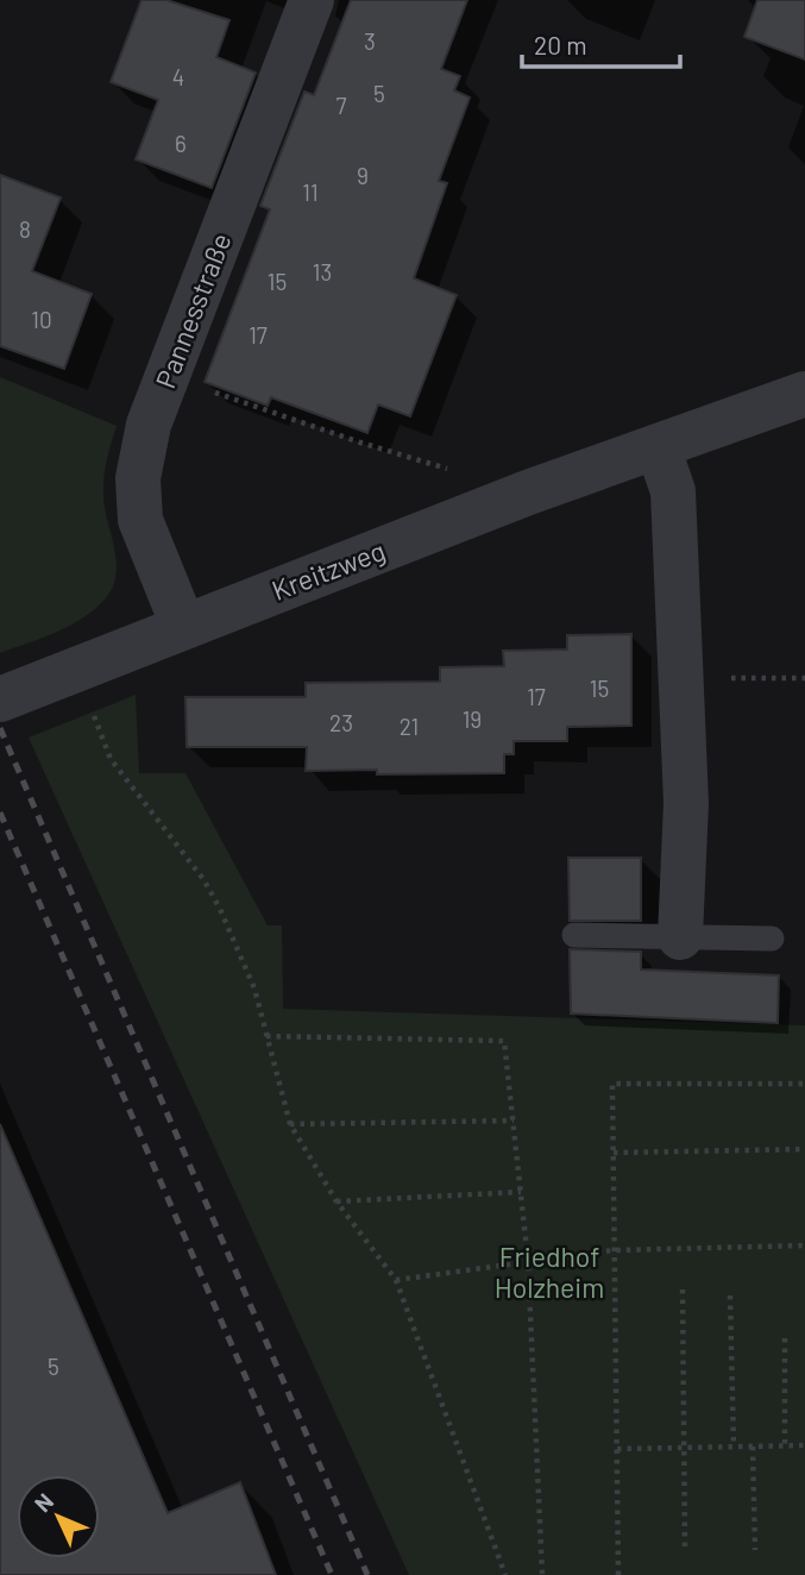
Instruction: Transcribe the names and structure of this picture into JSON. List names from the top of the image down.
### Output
{
  "streets": {
    "street": ["Pannesstraße", "Kreitzweg"]
  },
  "crossings": [
    ["Pannesstraße", "Kreitzweg"]
  ],
  "parks": ["Friedhof Holzheim"],
  "house_numbers": [
    "3",
    "4",
    "5",
    "7",
    "6",
    "9",
    "11",
    "8",
    "13",
    "15",
    "10",
    "17",
    "15",
    "17",
    "19",
    "23",
    "21",
    "5"
  ],
  "scale_bar": "20 m",
  "north": "top left"
}
